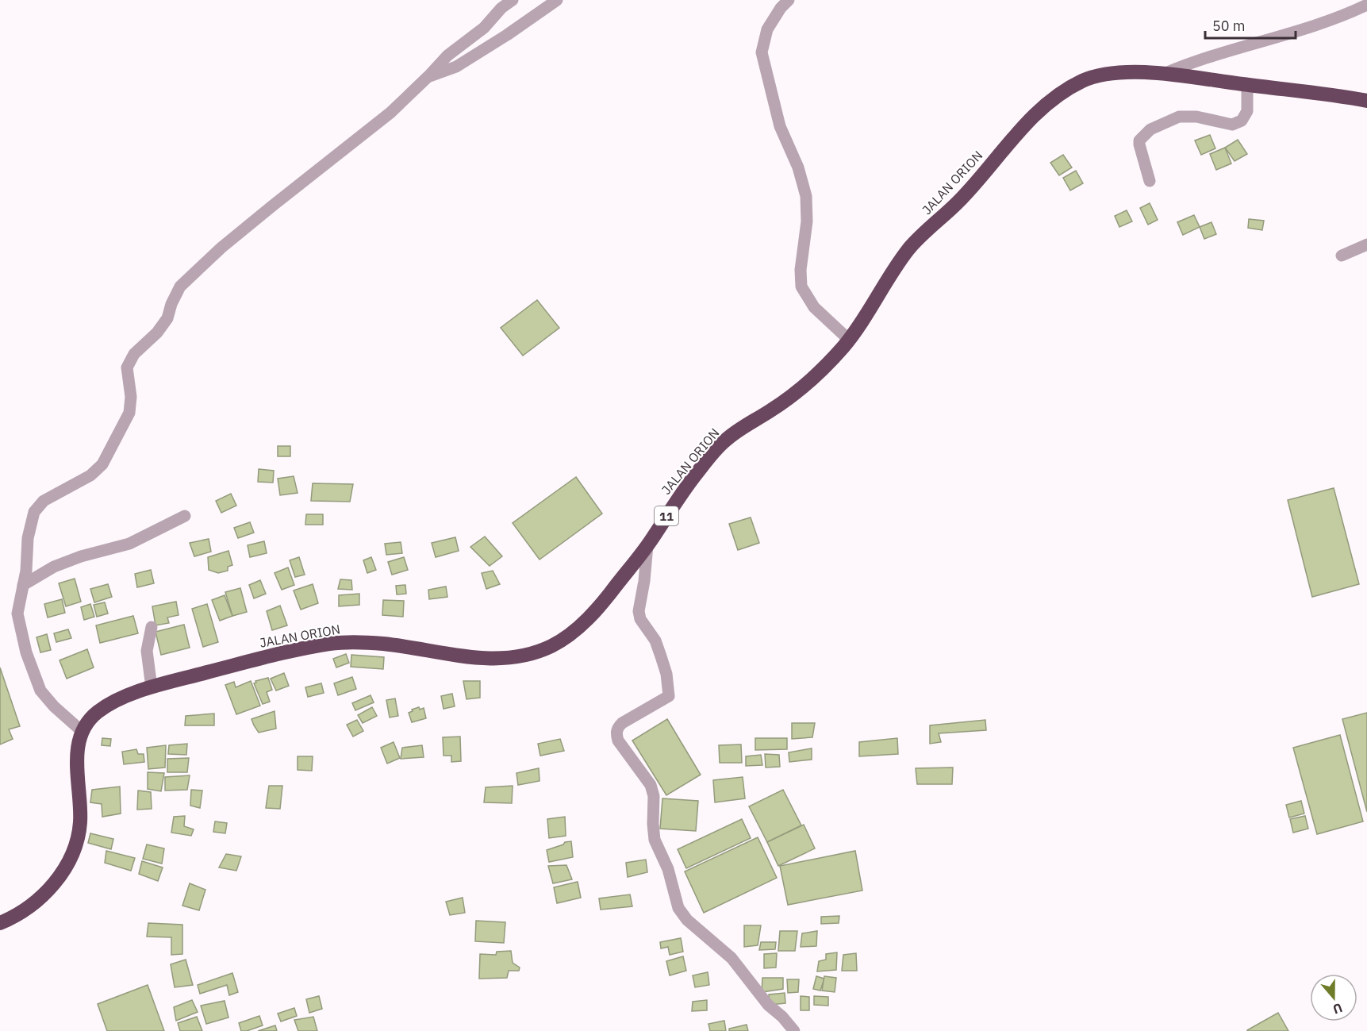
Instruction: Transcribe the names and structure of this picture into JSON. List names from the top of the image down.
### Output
{
  "streets": {
    "highway": ["JALAN ORION", "11"]
  },
  "scale_bar": "50 m",
  "north": "bottom"
}
